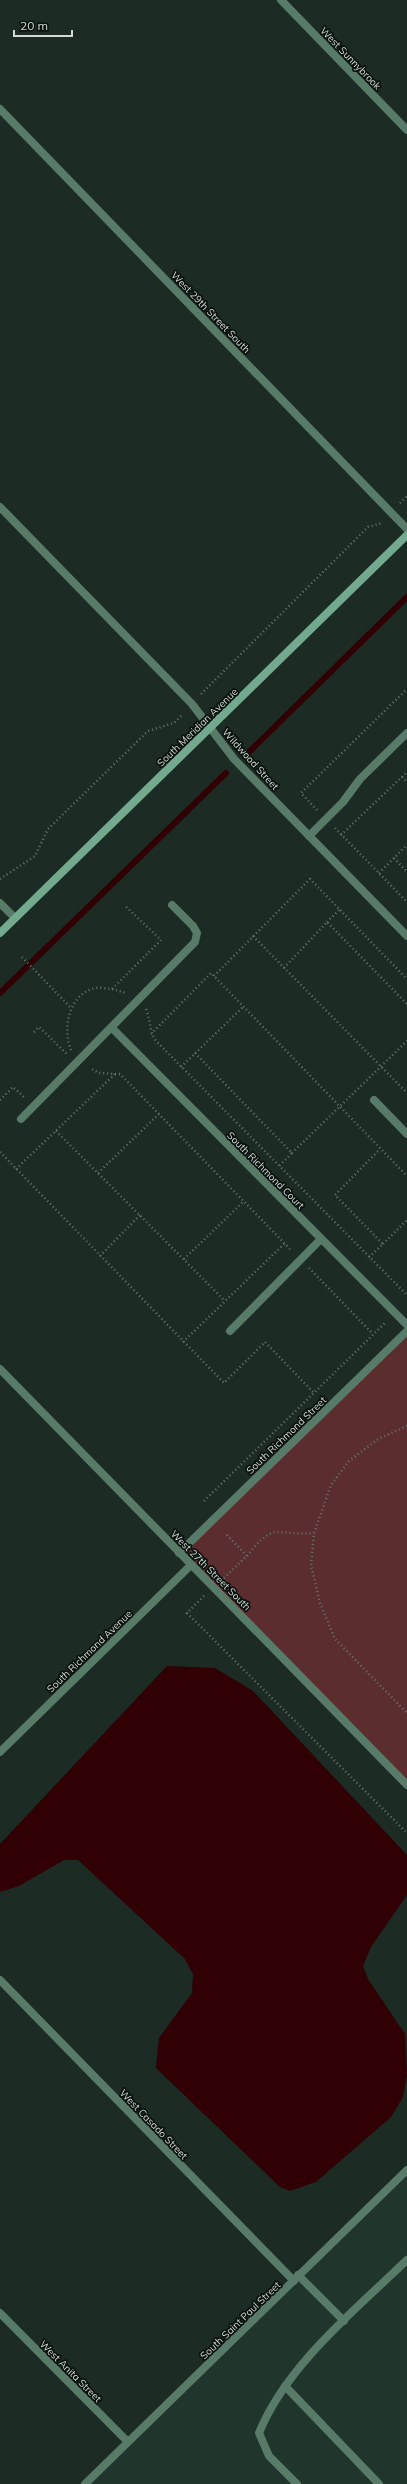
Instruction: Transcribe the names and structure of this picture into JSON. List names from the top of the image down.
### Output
{
  "streets": {
    "main road": ["South Meridian Avenue"],
    "street": [
      "West Sunnybrook",
      "West 29th Street South",
      "Wildwood Street",
      "South Richmond Court",
      "South Richmond Street",
      "West 27th Street South",
      "South Richmond Avenue",
      "West Casado Street",
      "South Saint Paul Street",
      "West Anita Street"
    ]
  },
  "crossings": [
    ["South Meridian Avenue", "Wildwood Street"],
    ["South Richmond Street", "West 27th Street South"],
    ["West 27th Street South", "South Richmond Avenue"],
    ["West Casado Street", "South Saint Paul Street"],
    ["South Saint Paul Street", "West Anita Street"]
  ],
  "scale_bar": "20 m"
}
